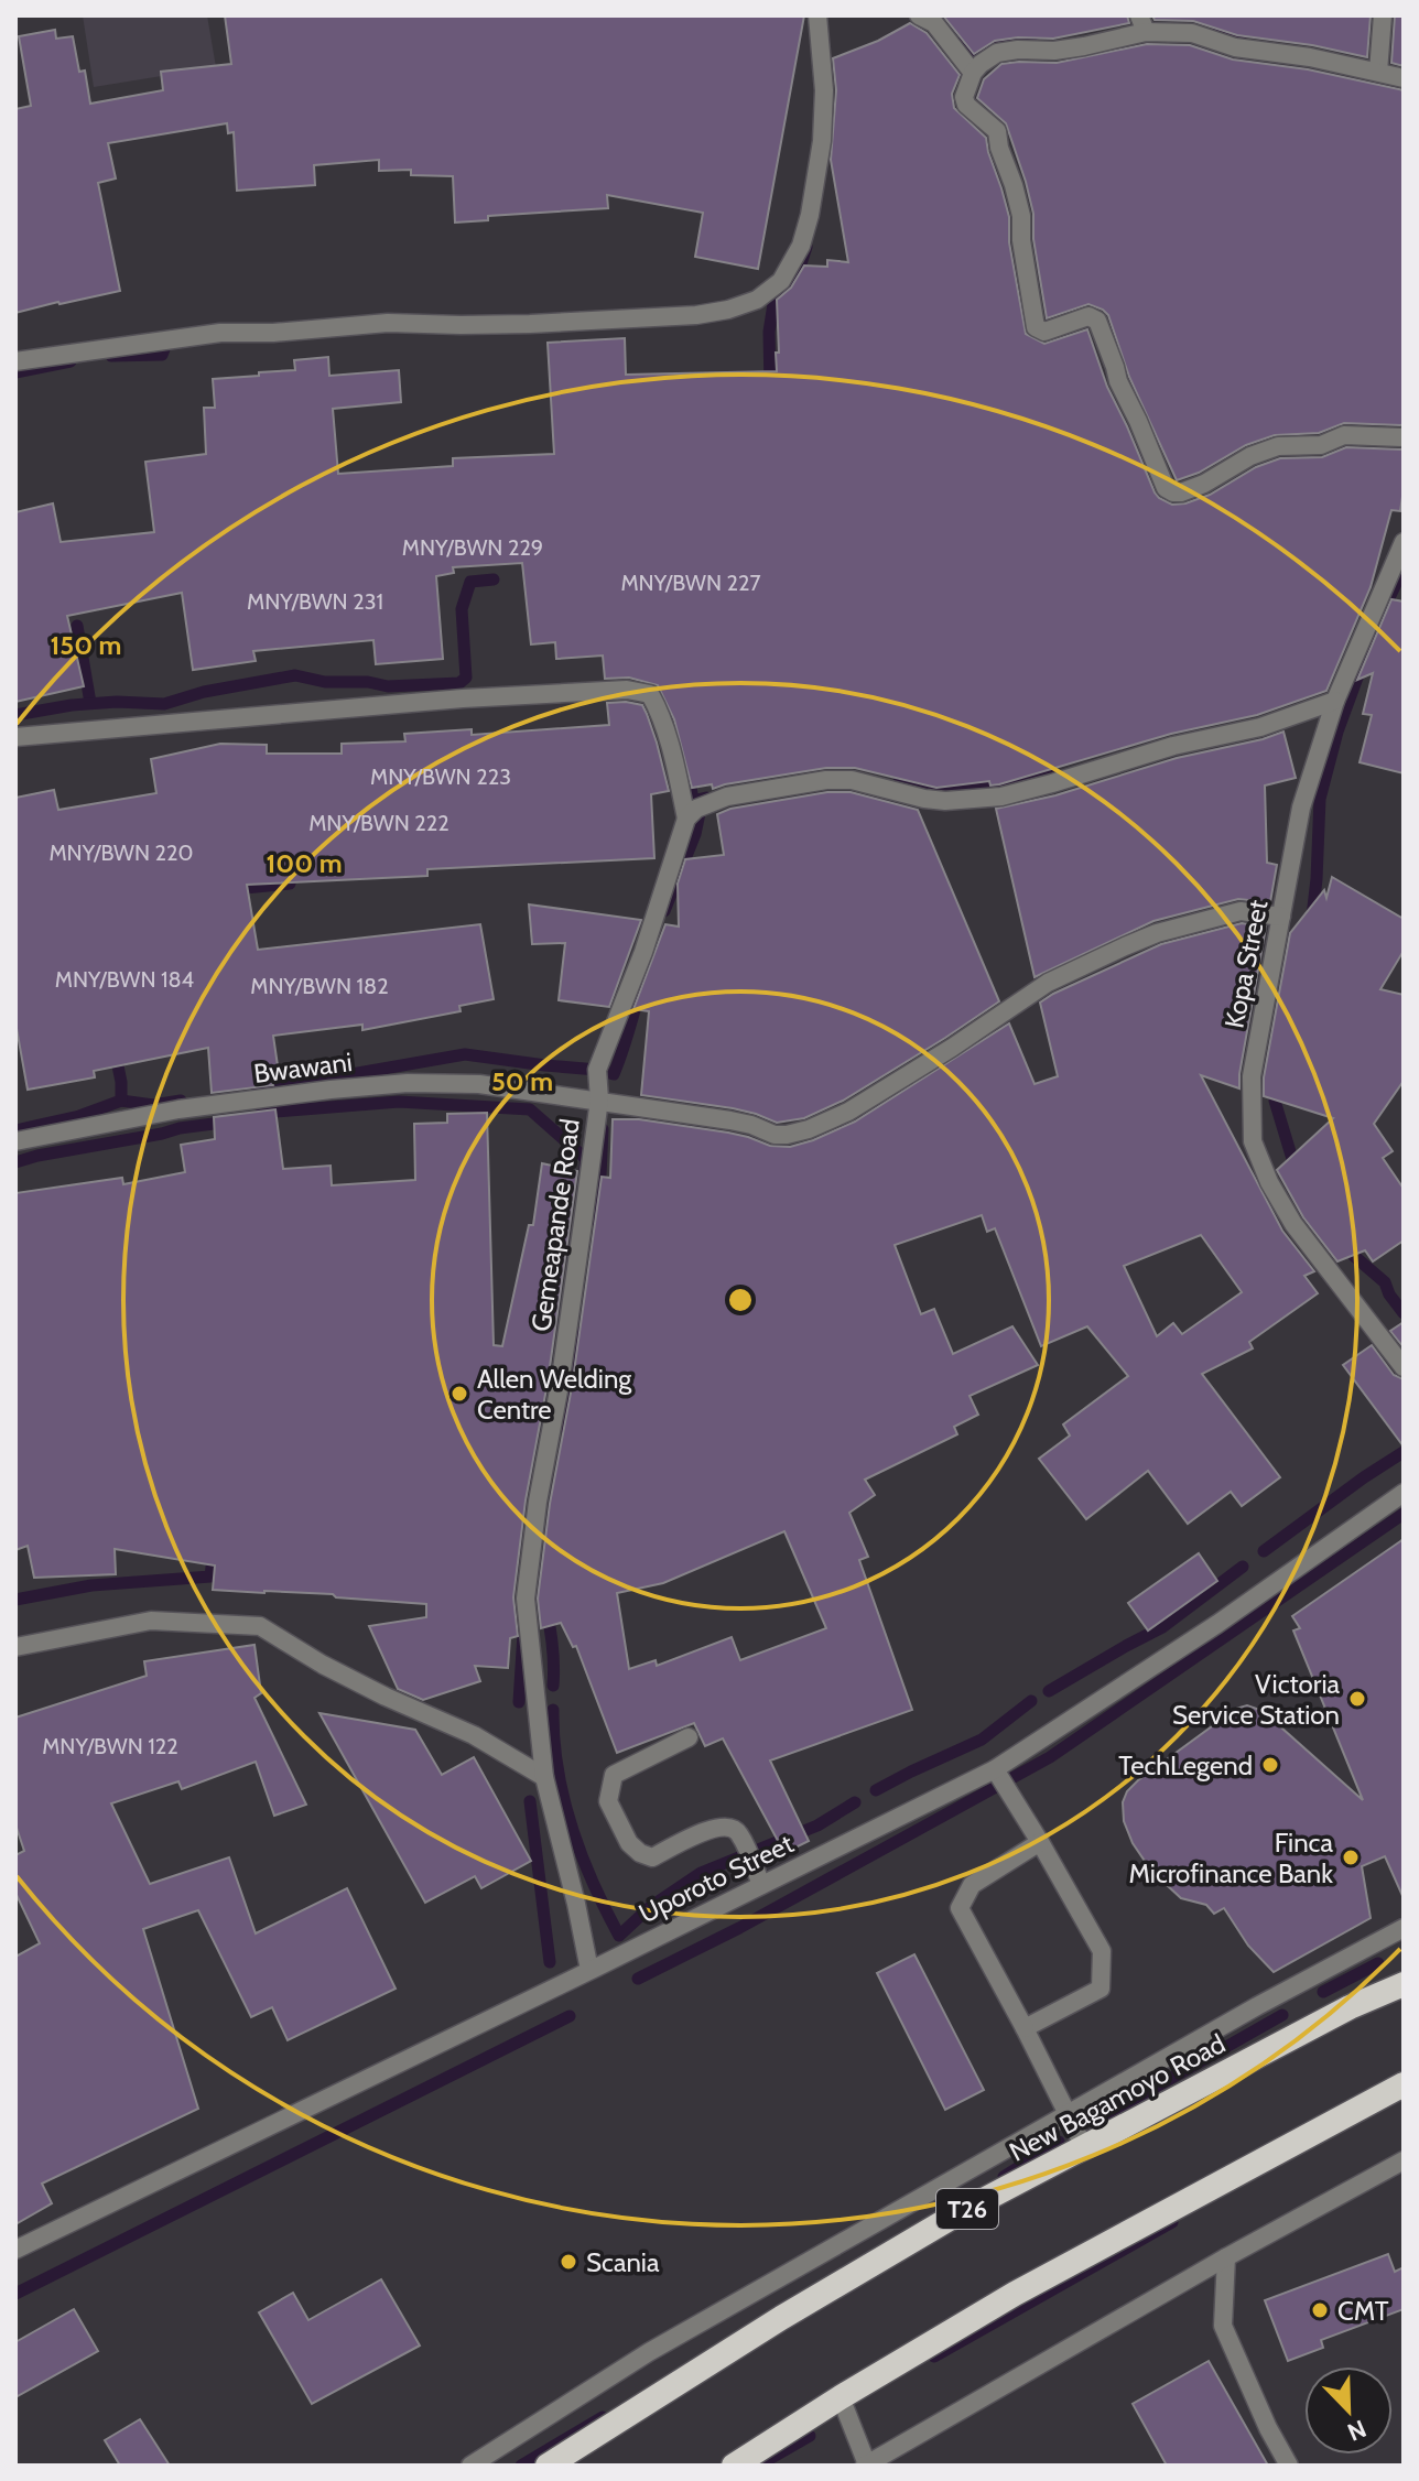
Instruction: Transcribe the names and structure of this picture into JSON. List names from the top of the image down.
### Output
{
  "streets": {
    "highway": ["New Bagamoyo Road", "T26"],
    "street": [
      "Kopa Street",
      "Bwawani",
      "Gemeapande Road",
      "Uporoto Street"
    ]
  },
  "crossings": [
    ["Kopa Street", "Bwawani"],
    ["Bwawani", "Gemeapande Road"],
    ["Gemeapande Road", "Uporoto Street"]
  ],
  "places": [
    "Allen Welding Centre",
    "Victoria Service Station",
    "TechLegend",
    "Finca Microfinance Bank",
    "Scania",
    "CMT"
  ],
  "house_numbers": [
    "MNY/BWN 229",
    "MNY/BWN 227",
    "MNY/BWN 231",
    "MNY/BWN 223",
    "MNY/BWN 222",
    "MNY/BWN 220",
    "MNY/BWN 184",
    "MNY/BWN 182",
    "MNY/BWN 122"
  ],
  "north": "bottom right",
  "rings": ["150 m", "100 m", "50 m"]
}
